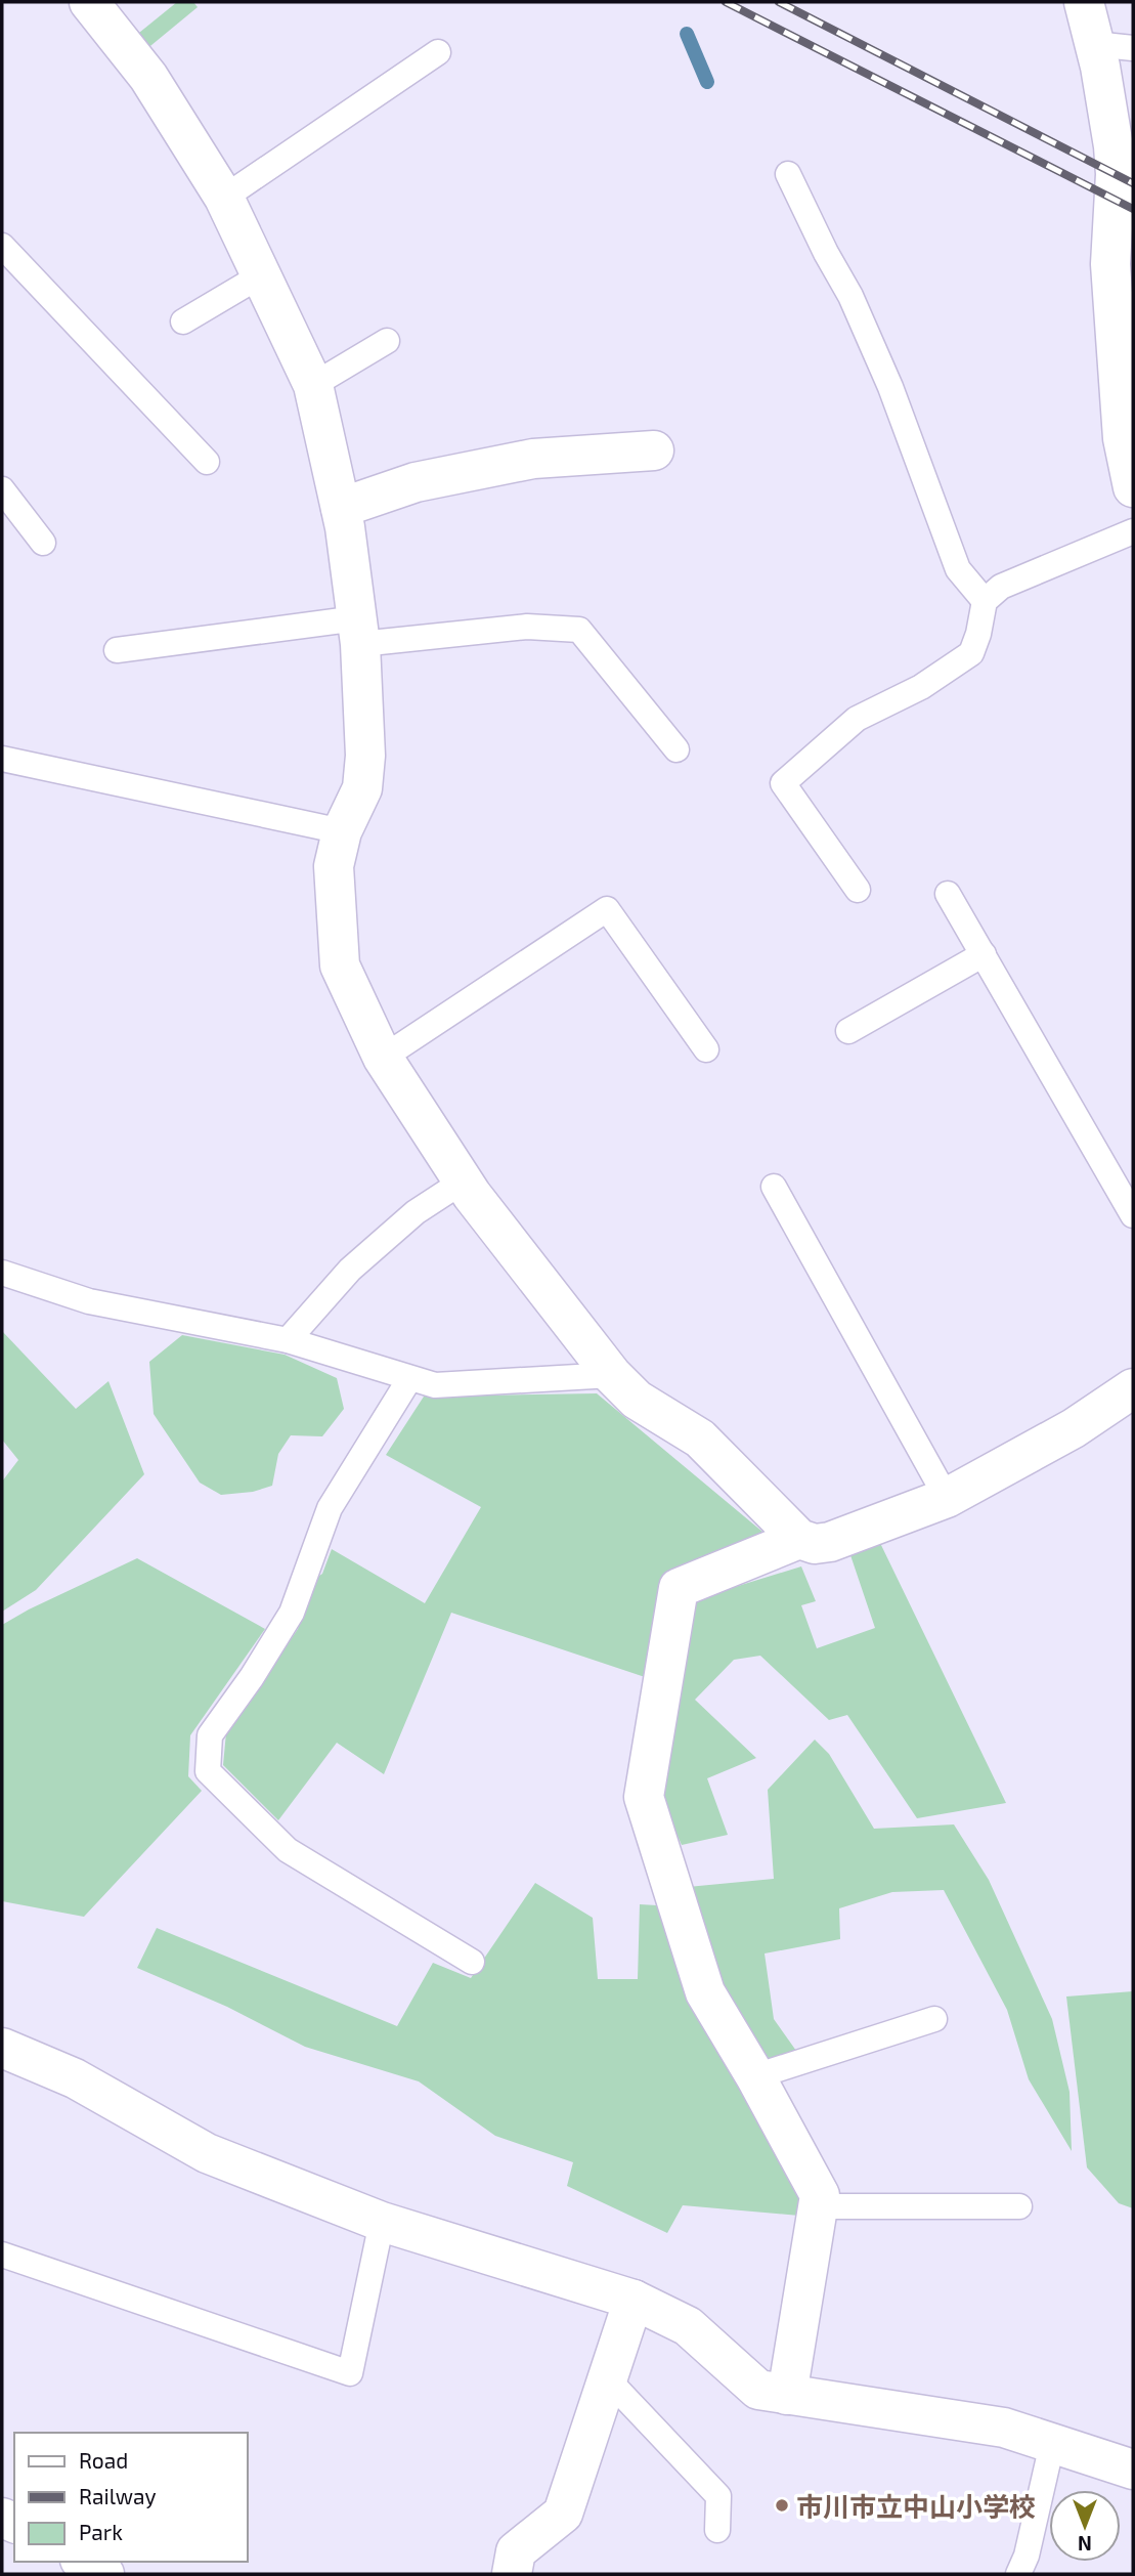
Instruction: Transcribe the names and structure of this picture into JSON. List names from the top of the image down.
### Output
{
  "places": ["市川市立中山小学校"],
  "legend": ["Road", "Railway", "Park"],
  "north": "bottom"
}
